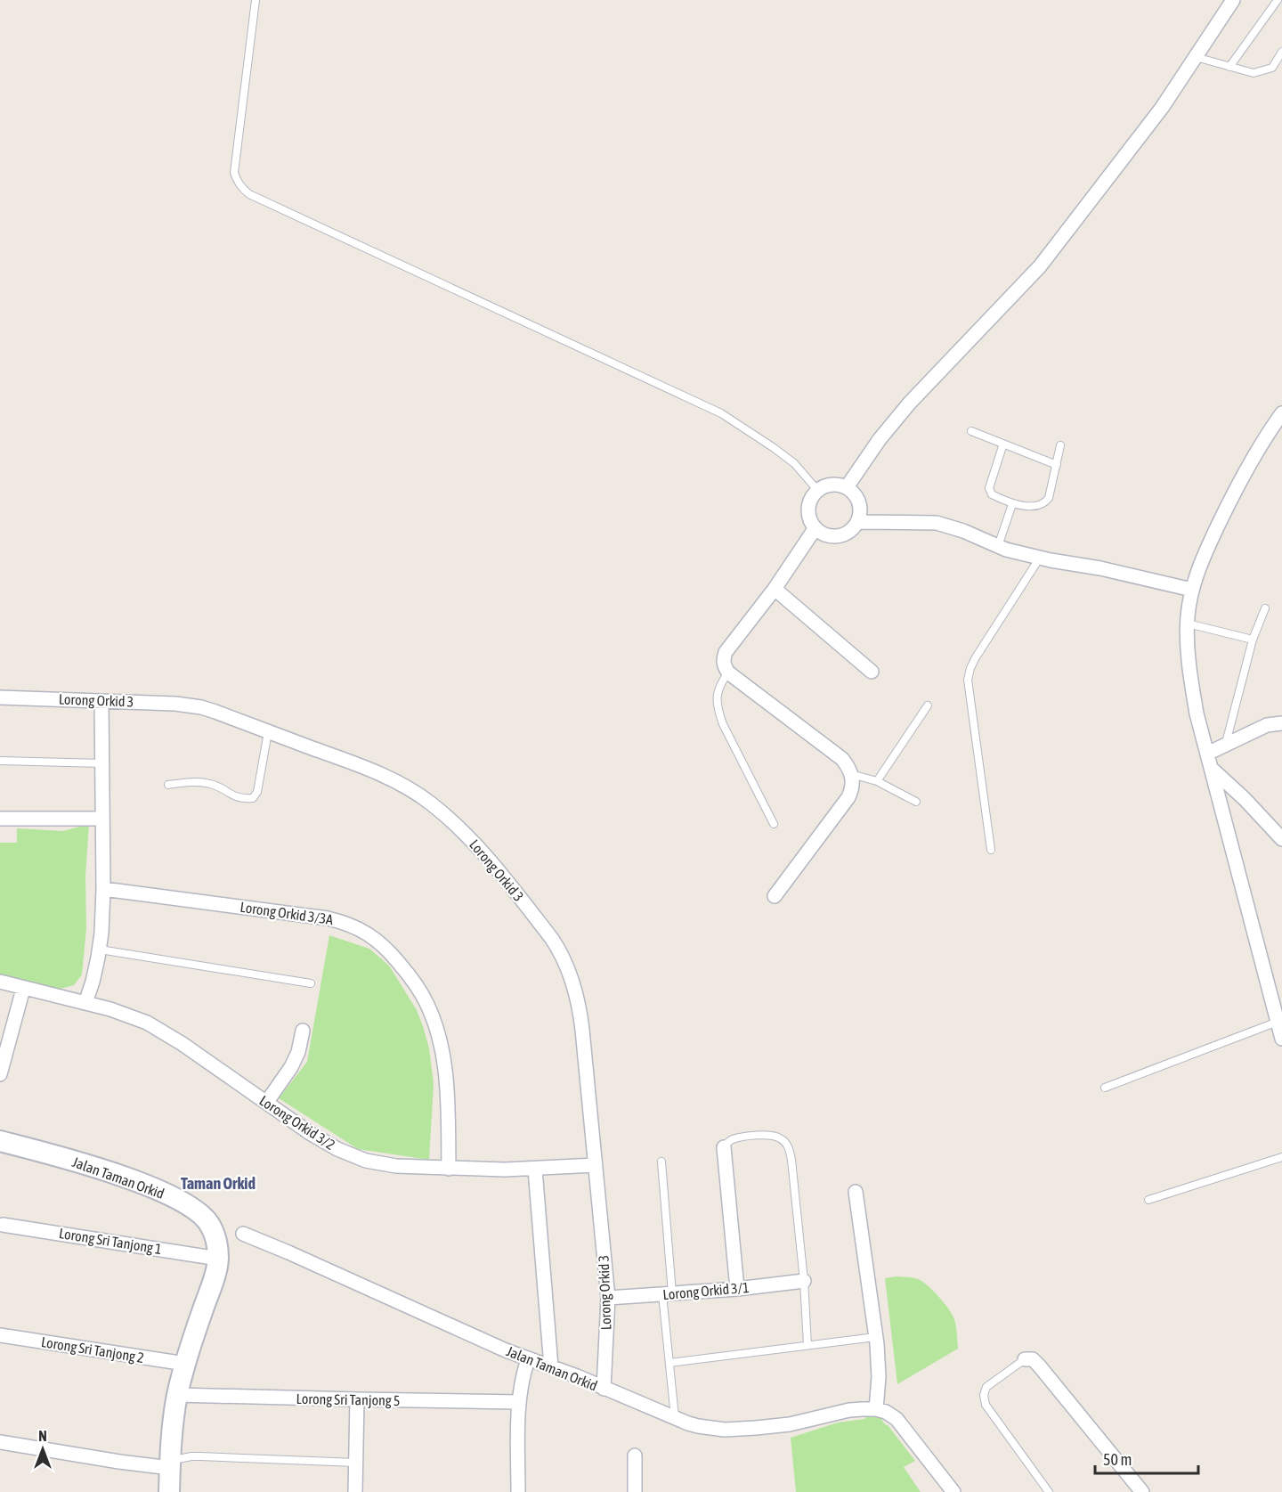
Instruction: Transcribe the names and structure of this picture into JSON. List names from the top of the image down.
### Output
{
  "streets": {
    "main road": ["Jalan Taman Orkid"],
    "street": [
      "Lorong Orkid 3",
      "Lorong Orkid 3/3A",
      "Lorong Orkid 3/2",
      "Lorong Sri Tanjong 1",
      "Lorong Orkid 3/1",
      "Lorong Sri Tanjong 2",
      "Lorong Sri Tanjong 5"
    ]
  },
  "crossings": [
    ["Lorong Orkid 3", "Lorong Orkid 3/2"],
    ["Lorong Orkid 3", "Jalan Taman Orkid"],
    ["Lorong Orkid 3", "Lorong Orkid 3/1"],
    ["Lorong Orkid 3/3A", "Lorong Orkid 3/2"],
    ["Jalan Taman Orkid", "Lorong Sri Tanjong 1"],
    ["Jalan Taman Orkid", "Lorong Sri Tanjong 2"],
    ["Jalan Taman Orkid", "Lorong Sri Tanjong 5"]
  ],
  "districts": ["Taman Orkid"],
  "scale_bar": "50 m",
  "north": "top"
}
